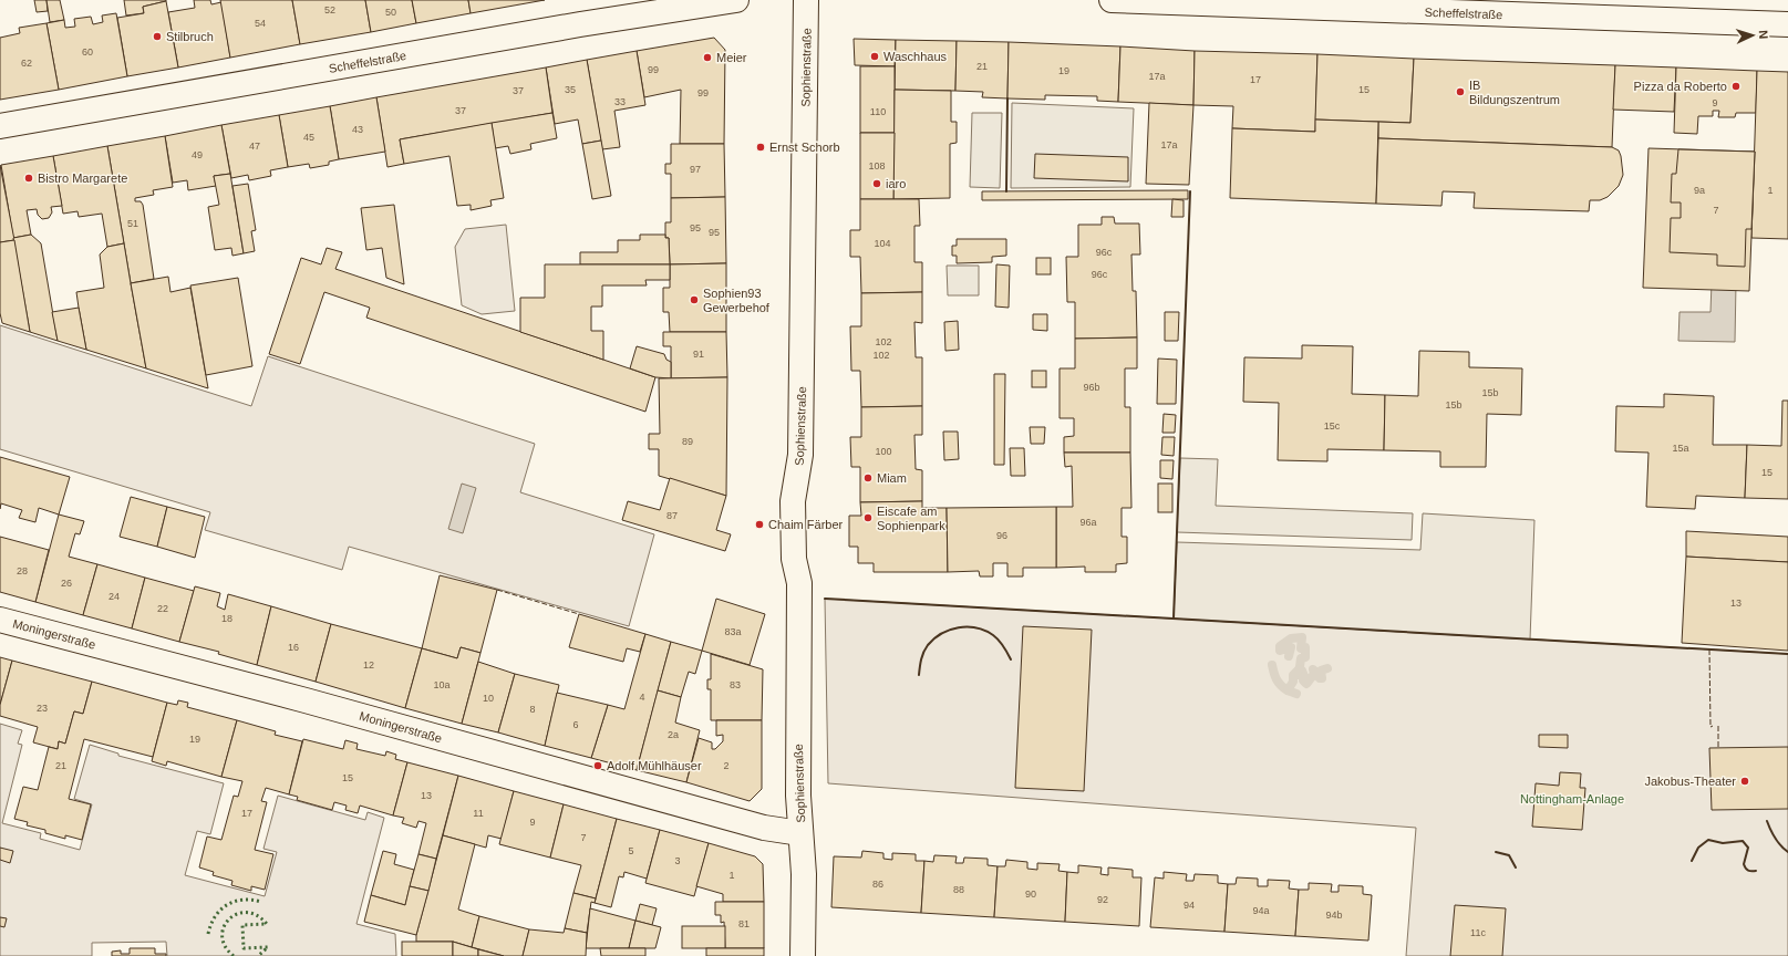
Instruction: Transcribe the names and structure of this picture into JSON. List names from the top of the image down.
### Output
{
  "streets": {
    "street": ["Scheffelstraße", "Sophienstraße", "Moningerstraße"]
  },
  "crossings": [
    ["Sophienstraße", "Moningerstraße"]
  ],
  "parks": ["Nottingham-Anlage"],
  "places": [
    "Stilbruch",
    "Waschhaus",
    "Meier",
    "Pizza da Roberto",
    "IB Bildungszentrum",
    "Ernst Schorb",
    "Bistro Margarete",
    "iaro",
    "Sophien93 Gewerbehof",
    "Miam",
    "Eiscafe am Sophienpark",
    "Chaim Färber",
    "Adolf Mühlhäuser",
    "Jakobus-Theater"
  ],
  "house_numbers": [
    "52",
    "50",
    "54",
    "60",
    "62",
    "21",
    "99",
    "19",
    "17a",
    "17",
    "35",
    "15",
    "37",
    "99",
    "33",
    "9",
    "37",
    "110",
    "43",
    "45",
    "17a",
    "47",
    "49",
    "108",
    "97",
    "9a",
    "1",
    "7",
    "51",
    "95",
    "95",
    "104",
    "96c",
    "96c",
    "102",
    "91",
    "102",
    "96b",
    "15b",
    "15b",
    "15c",
    "89",
    "15a",
    "100",
    "15",
    "87",
    "96a",
    "96",
    "28",
    "26",
    "24",
    "13",
    "22",
    "18",
    "83a",
    "16",
    "12",
    "10a",
    "83",
    "4",
    "10",
    "23",
    "8",
    "6",
    "2a",
    "19",
    "21",
    "2",
    "15",
    "13",
    "17",
    "11",
    "9",
    "7",
    "5",
    "3",
    "1",
    "86",
    "88",
    "90",
    "92",
    "94",
    "94a",
    "94b",
    "81",
    "11c"
  ],
  "north": "right"
}
